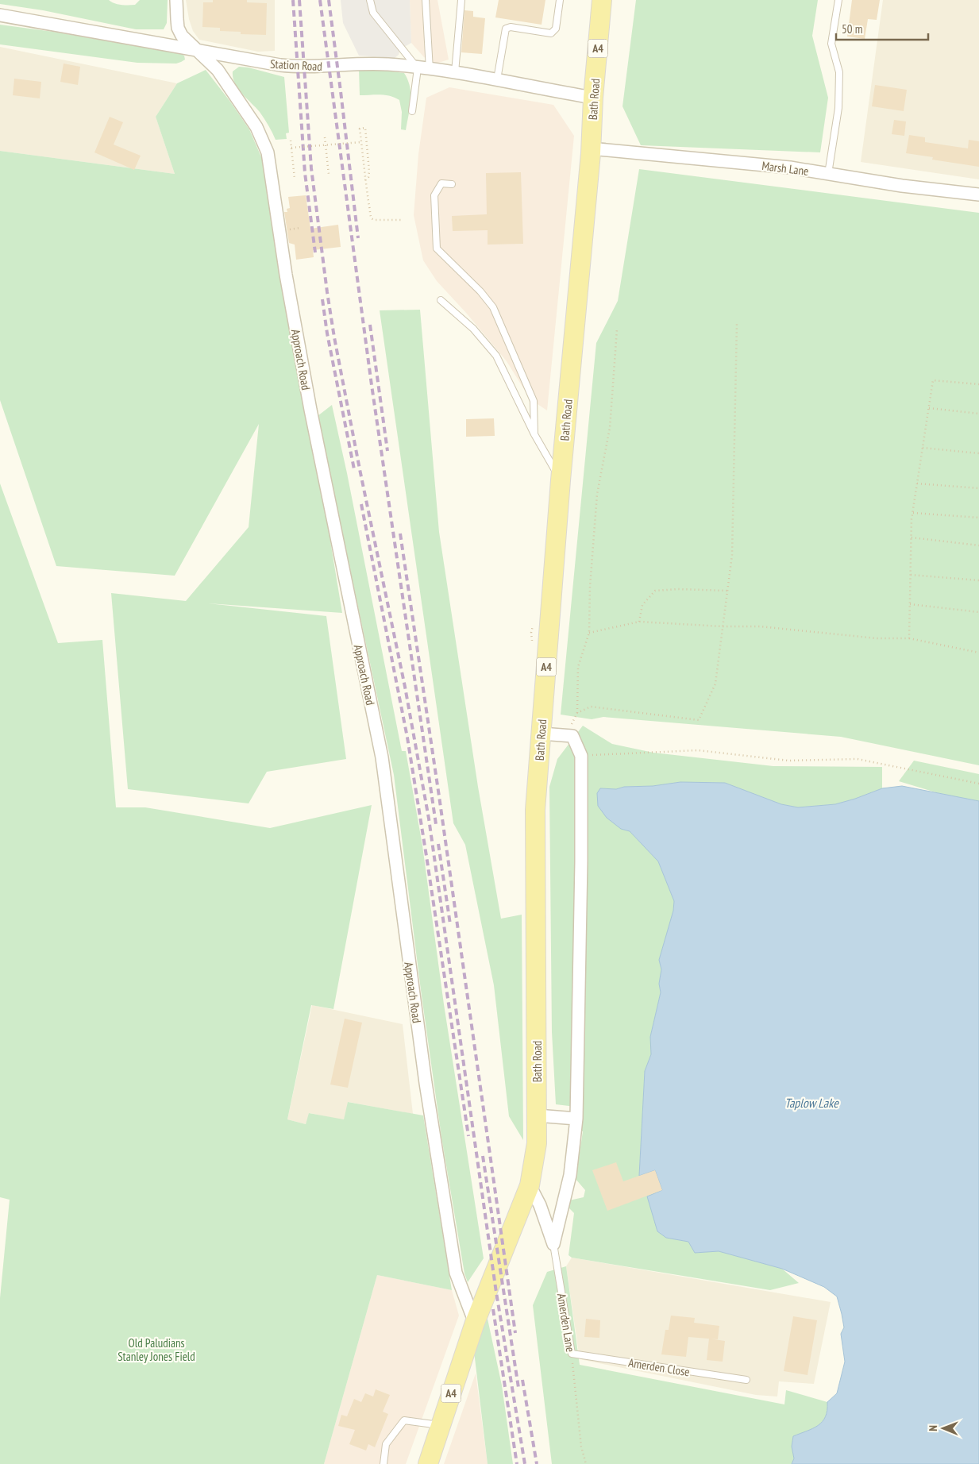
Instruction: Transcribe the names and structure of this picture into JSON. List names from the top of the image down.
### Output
{
  "streets": {
    "main road": ["A4", "Bath Road"],
    "street": [
      "Station Road",
      "Marsh Lane",
      "Approach Road",
      "Amerden Lane"
    ],
    "lane": ["Amerden Close"]
  },
  "crossings": [
    ["Station Road", "Bath Road"],
    ["Station Road", "Approach Road"],
    ["Bath Road", "Marsh Lane"],
    ["Bath Road", "Approach Road"],
    ["Bath Road", "Amerden Lane"],
    ["Amerden Lane", "Amerden Close"]
  ],
  "water": ["Taplow Lake"],
  "parks": ["Old Paludians Stanley Jones Field"],
  "scale_bar": "50 m",
  "north": "left"
}
